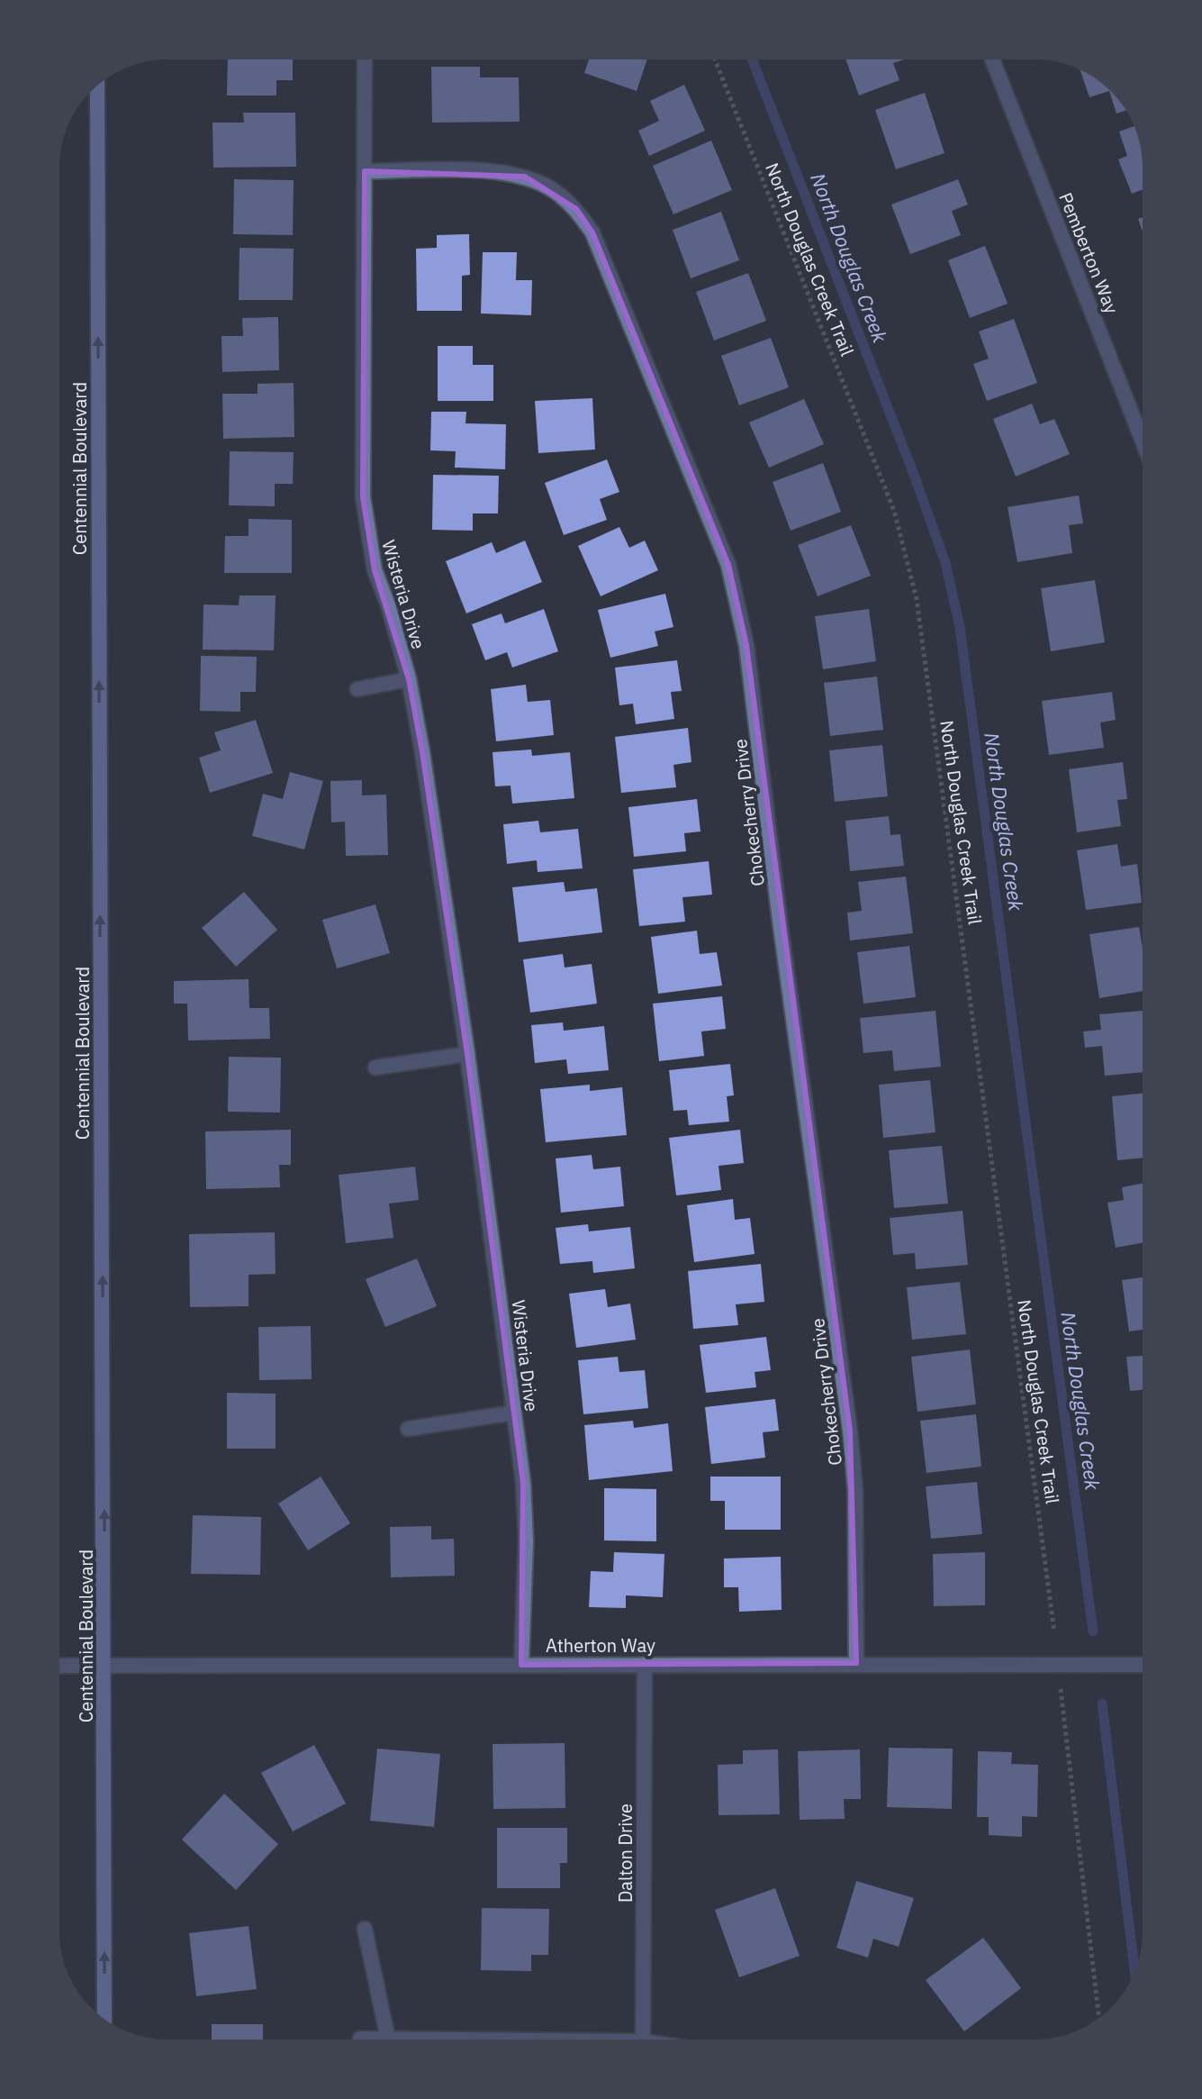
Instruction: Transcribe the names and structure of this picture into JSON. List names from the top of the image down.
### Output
{
  "streets": {
    "main road": ["Centennial Boulevard"],
    "street": [
      "Pemberton Way",
      "Wisteria Drive",
      "Chokecherry Drive",
      "Atherton Way",
      "Dalton Drive"
    ],
    "path": ["North Douglas Creek Trail"]
  },
  "crossings": [
    ["Centennial Boulevard", "Atherton Way"],
    ["Wisteria Drive", "Chokecherry Drive"],
    ["Wisteria Drive", "Atherton Way"],
    ["Chokecherry Drive", "Atherton Way"],
    ["Atherton Way", "Dalton Drive"]
  ],
  "one_way": ["Centennial Boulevard"],
  "water": ["North Douglas Creek"]
}
